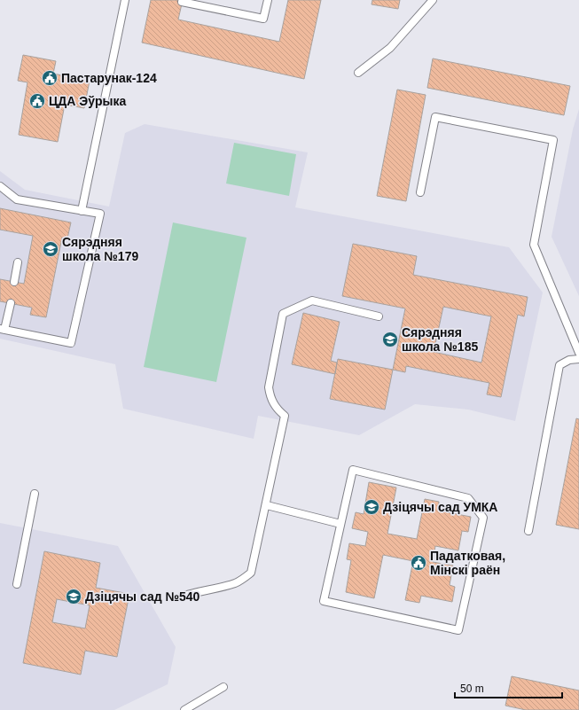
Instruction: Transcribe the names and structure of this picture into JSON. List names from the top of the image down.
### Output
{
  "places": {
    "public building": ["Пастарунак-124", "ЦДА Эўрыка", "Падатковая, Мінскі раён"],
    "school or university": [
      "Сярэдняя школа №179",
      "Сярэдняя школа №185",
      "Дзіцячы сад УМКА",
      "Дзіцячы сад №540"
    ]
  },
  "scale_bar": "50 m"
}
